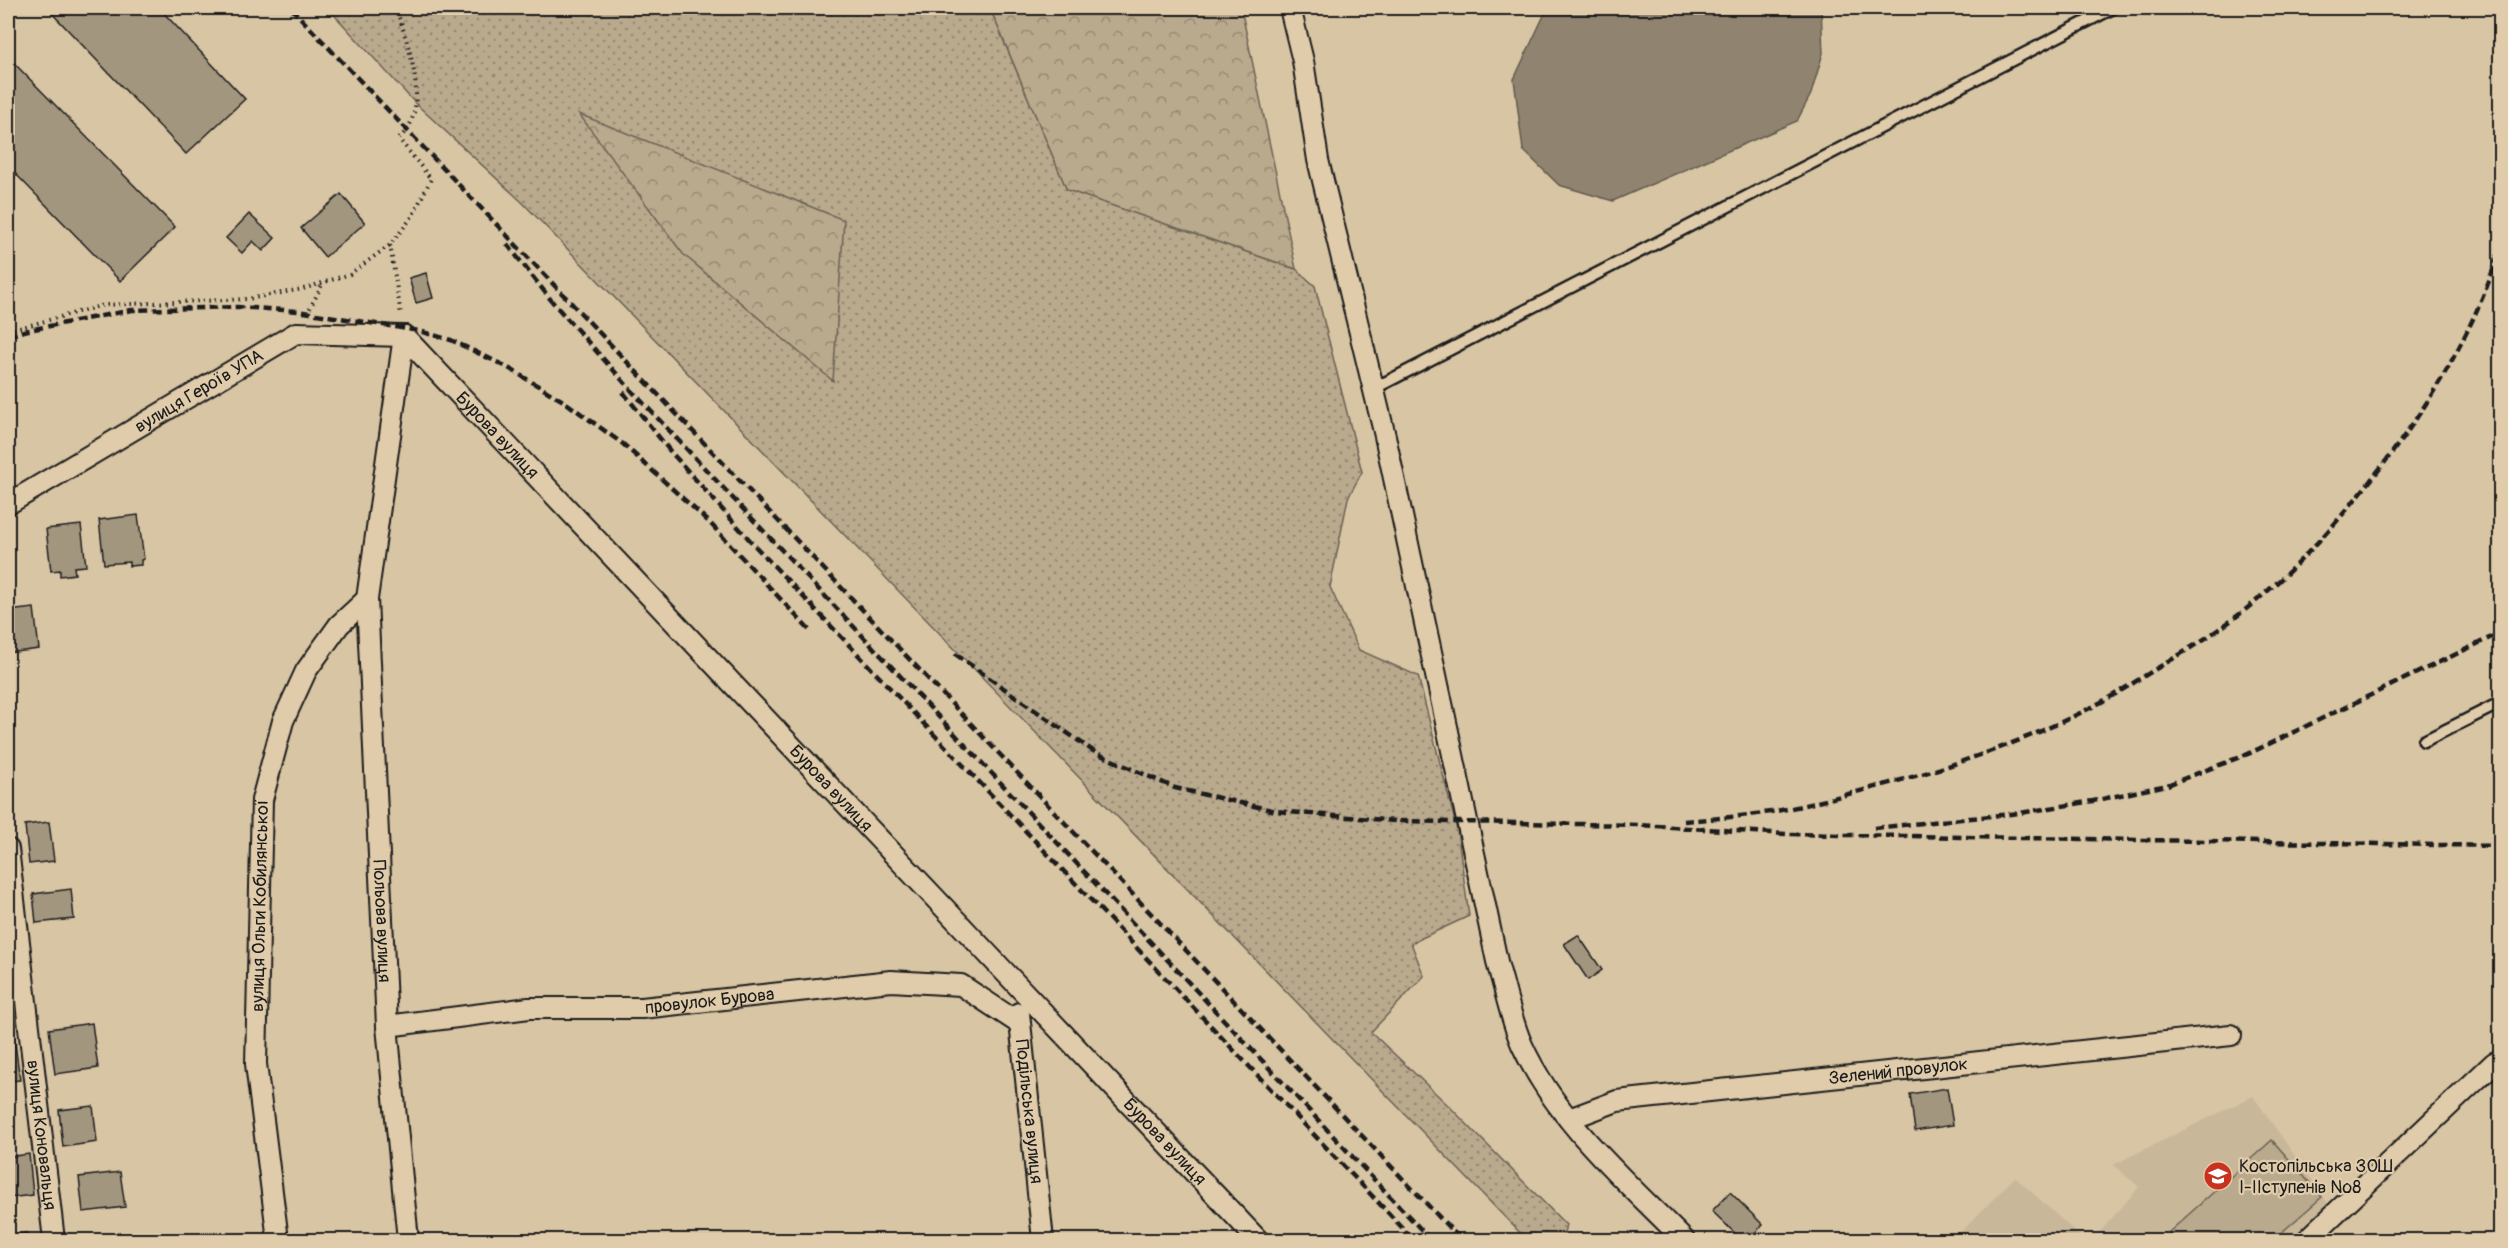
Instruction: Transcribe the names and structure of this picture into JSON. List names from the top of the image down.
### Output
{
  "streets": {
    "street": [
      "вулиця Героїв УПА",
      "Бурова вулиця",
      "вулиця Ольги Кобилянської",
      "Польова вулиця",
      "провулок Бурова",
      "Зелений провулок",
      "Подільська вулиця",
      "вулиця Коновальця"
    ]
  },
  "crossings": [
    ["Бурова вулиця", "Польова вулиця"],
    ["Бурова вулиця", "Подільська вулиця"],
    ["вулиця Ольги Кобилянської", "Польова вулиця"],
    ["Польова вулиця", "провулок Бурова"],
    ["провулок Бурова", "Подільська вулиця"]
  ],
  "places": {
    "school or university": ["Костопільська ЗОШ І-ІІступенів №8"]
  }
}
